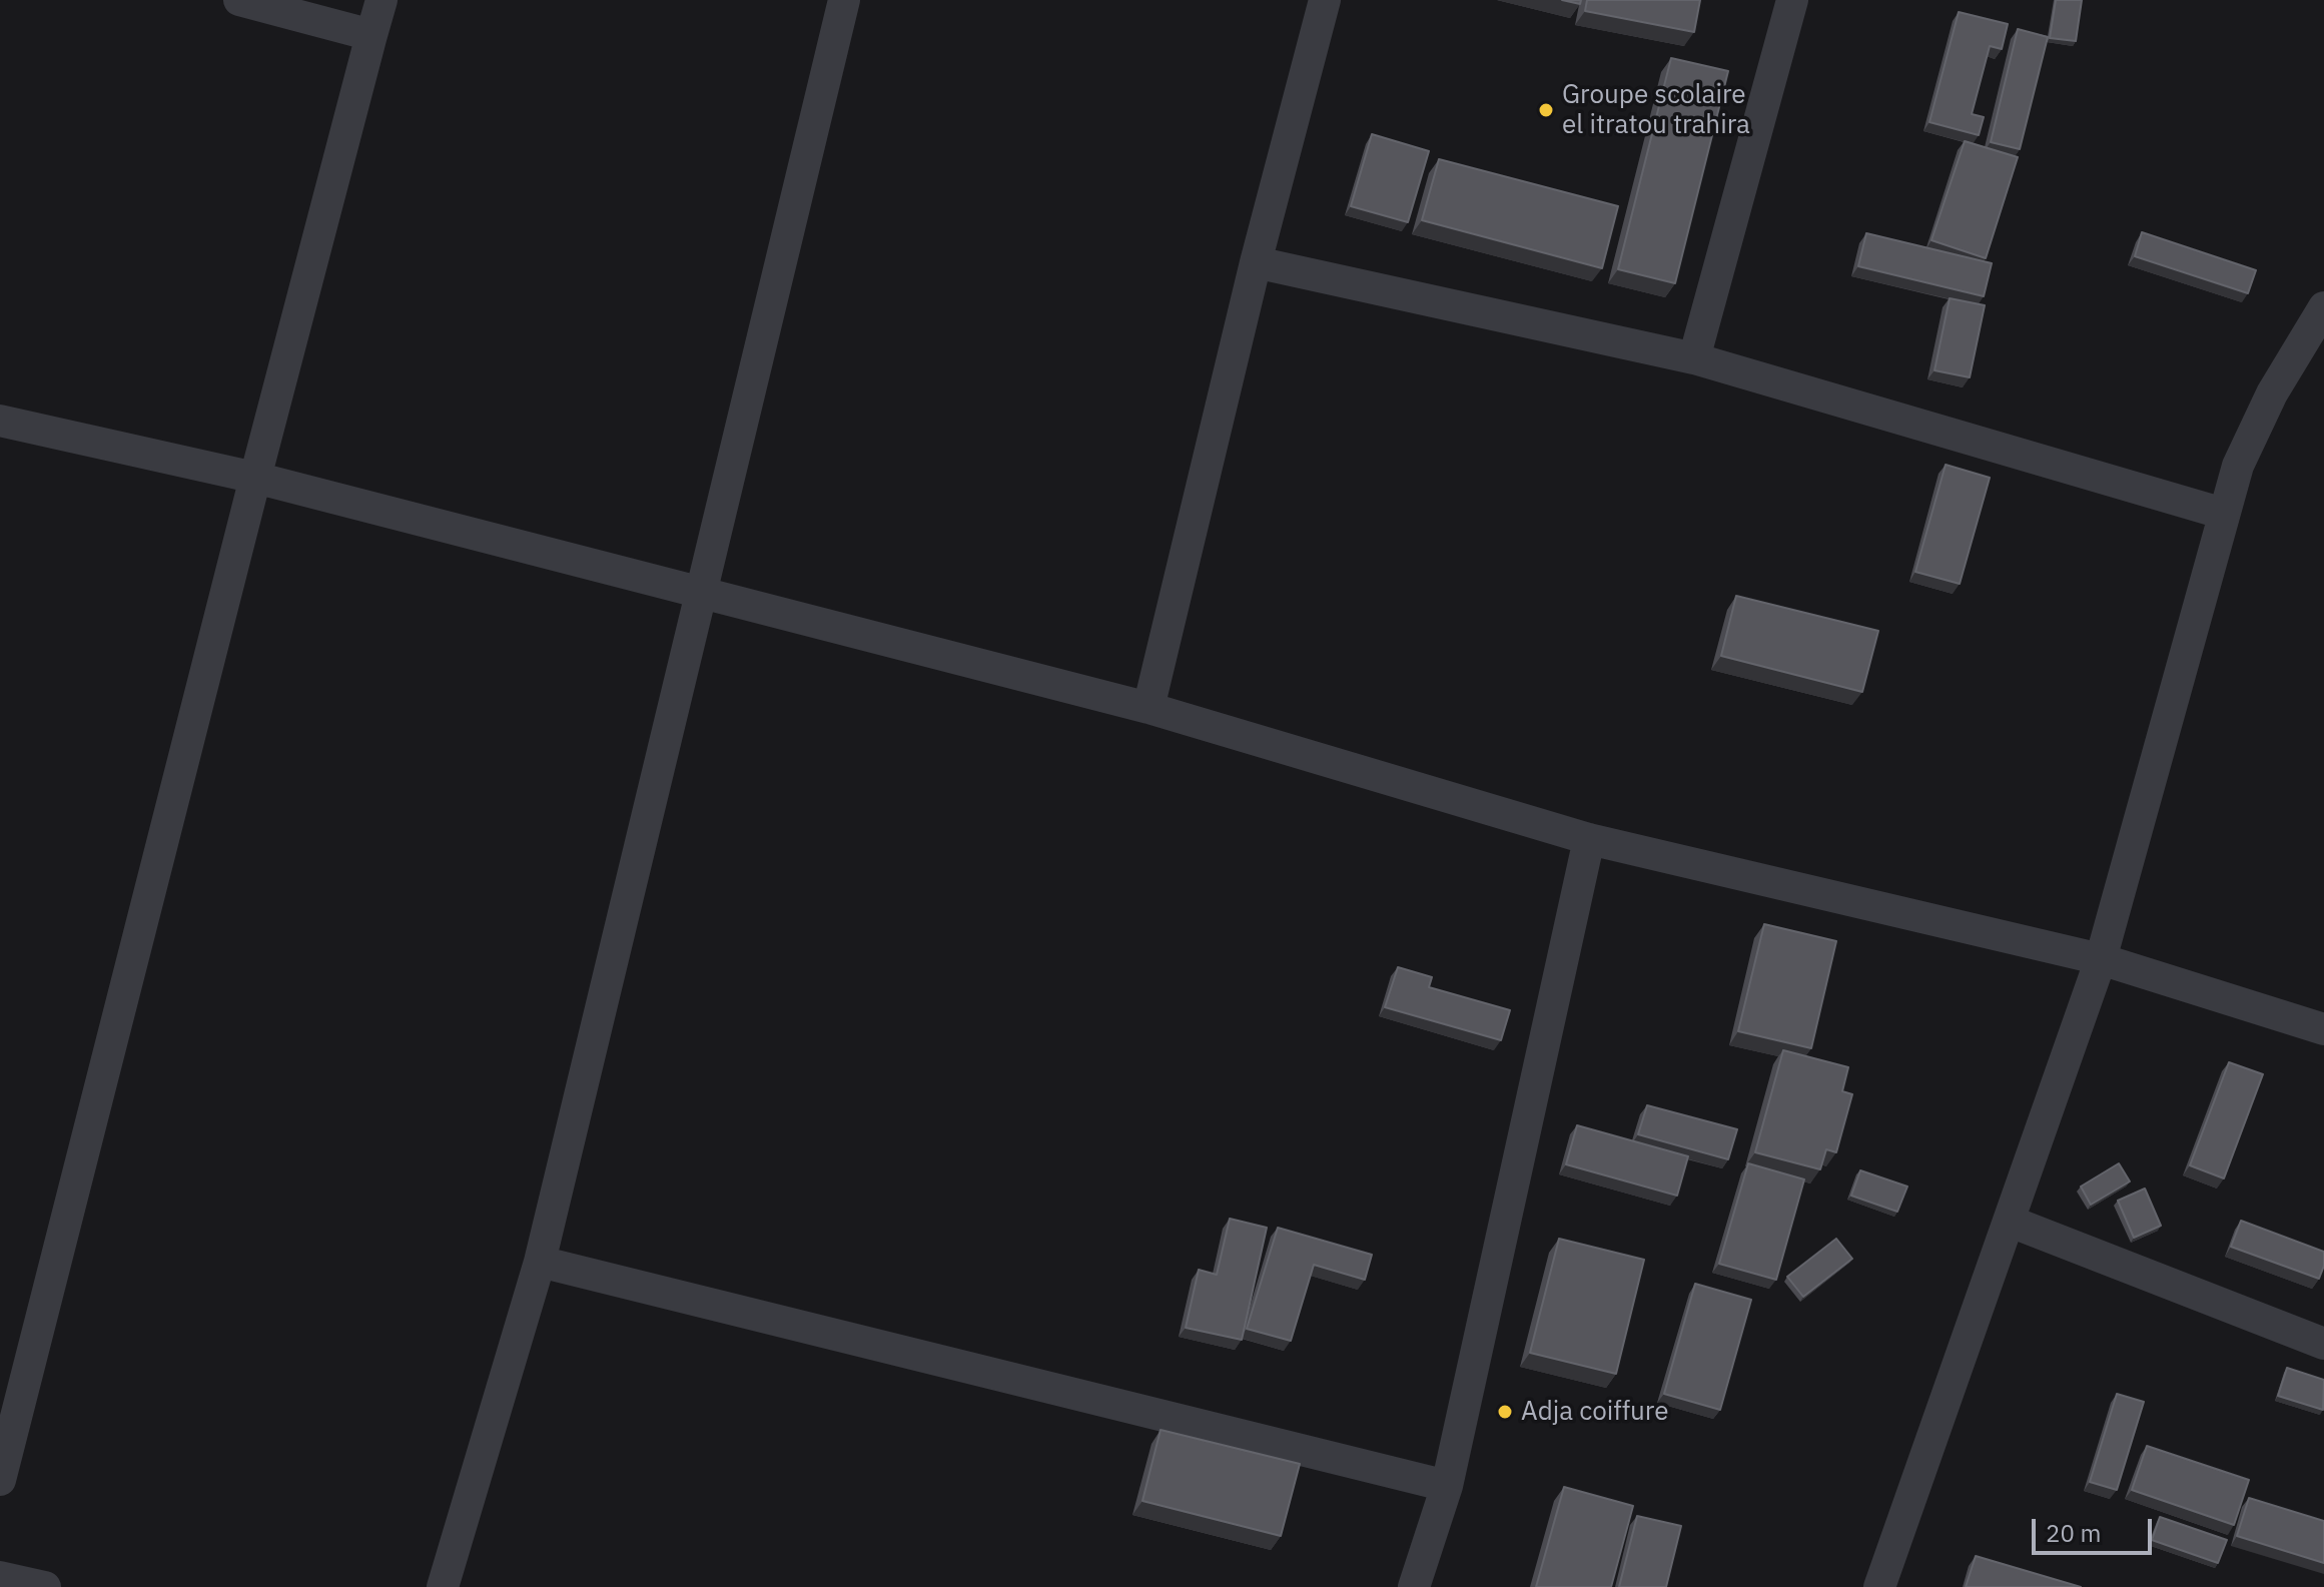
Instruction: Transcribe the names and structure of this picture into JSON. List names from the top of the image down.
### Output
{
  "places": ["Groupe scolaire el itratou trahira", "Adja coiffure"],
  "scale_bar": "20 m"
}
